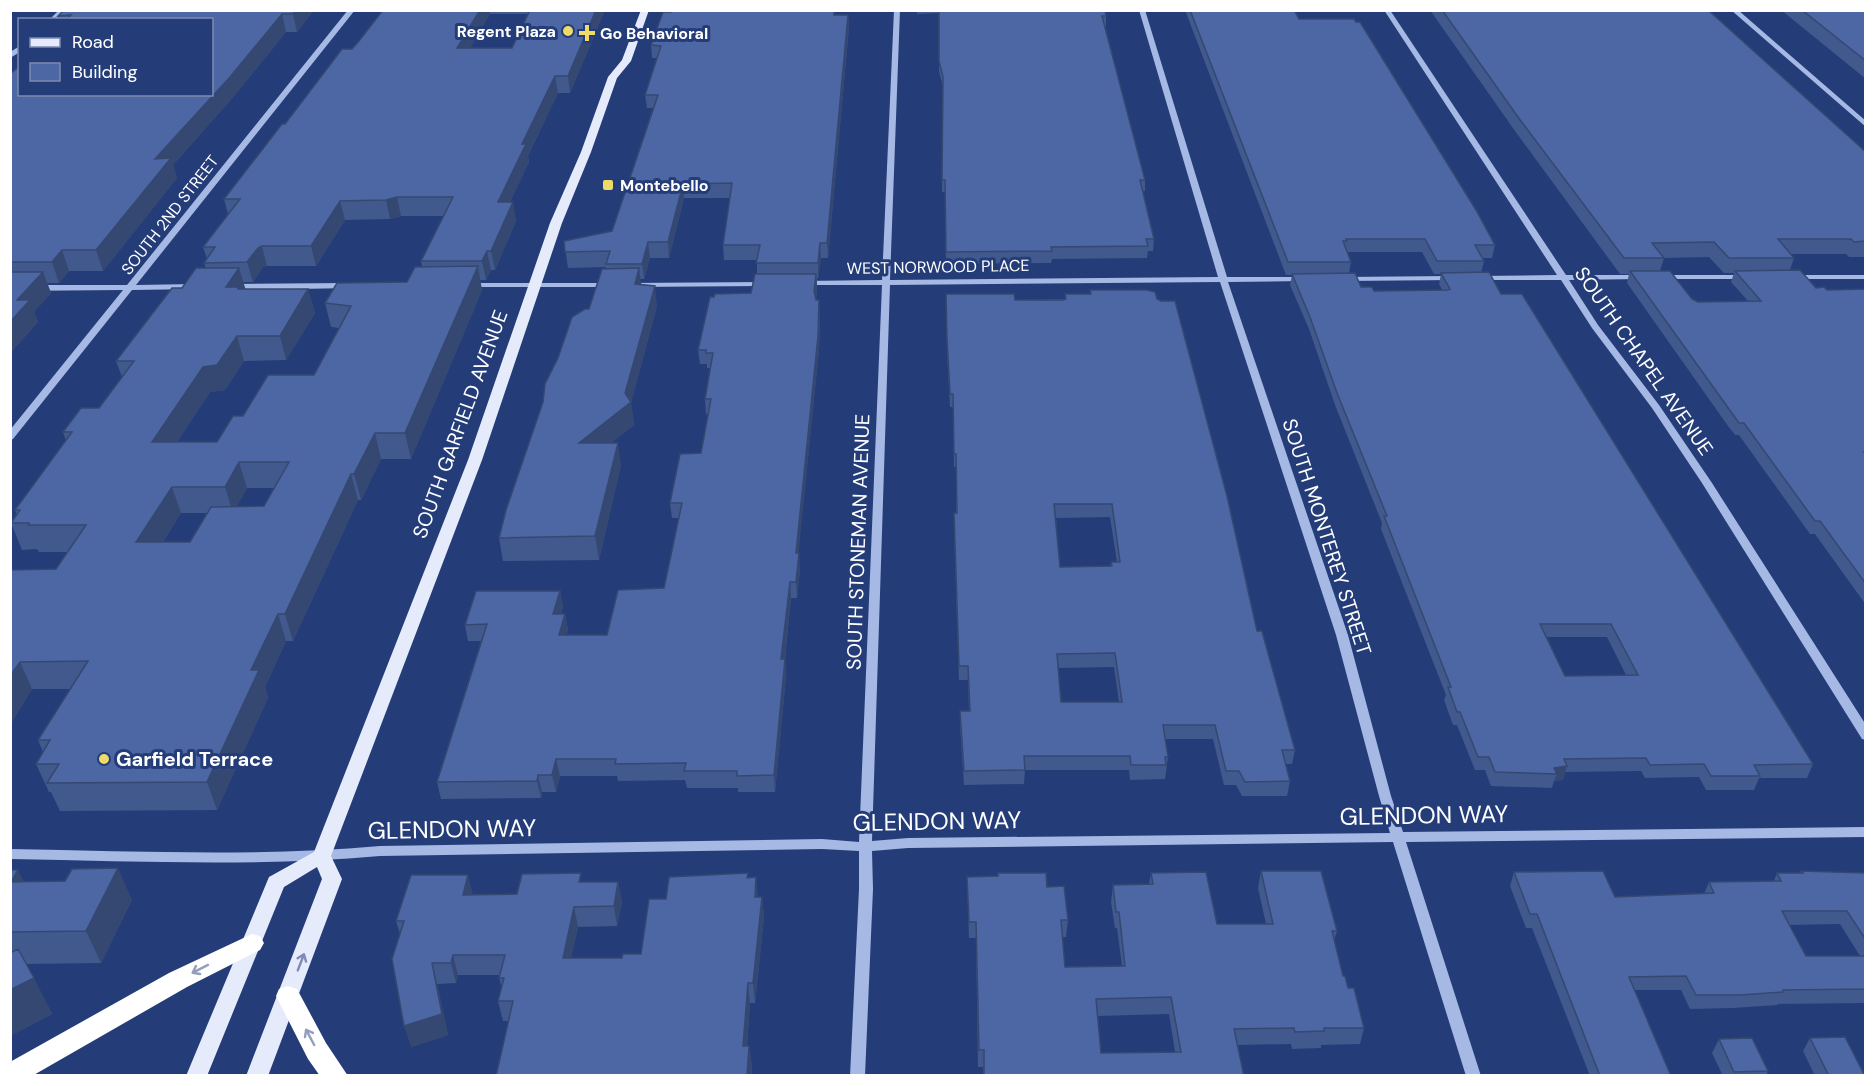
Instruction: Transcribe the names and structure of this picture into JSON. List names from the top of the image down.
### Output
{
  "streets": {
    "main road": ["SOUTH GARFIELD AVENUE"],
    "street": [
      "SOUTH 2ND STREET",
      "WEST NORWOOD PLACE",
      "SOUTH CHAPEL AVENUE",
      "SOUTH MONTEREY STREET",
      "SOUTH STONEMAN AVENUE",
      "GLENDON WAY"
    ]
  },
  "crossings": [
    ["WEST NORWOOD PLACE", "SOUTH MONTEREY STREET"],
    ["WEST NORWOOD PLACE", "SOUTH STONEMAN AVENUE"],
    ["SOUTH GARFIELD AVENUE", "GLENDON WAY"],
    ["SOUTH MONTEREY STREET", "GLENDON WAY"],
    ["SOUTH STONEMAN AVENUE", "GLENDON WAY"]
  ],
  "places": {
    "other": ["Regent Plaza", "Garfield Terrace"],
    "health": ["Go Behavioral"],
    "transit": ["Montebello"]
  },
  "legend": ["Road", "Building"]
}
